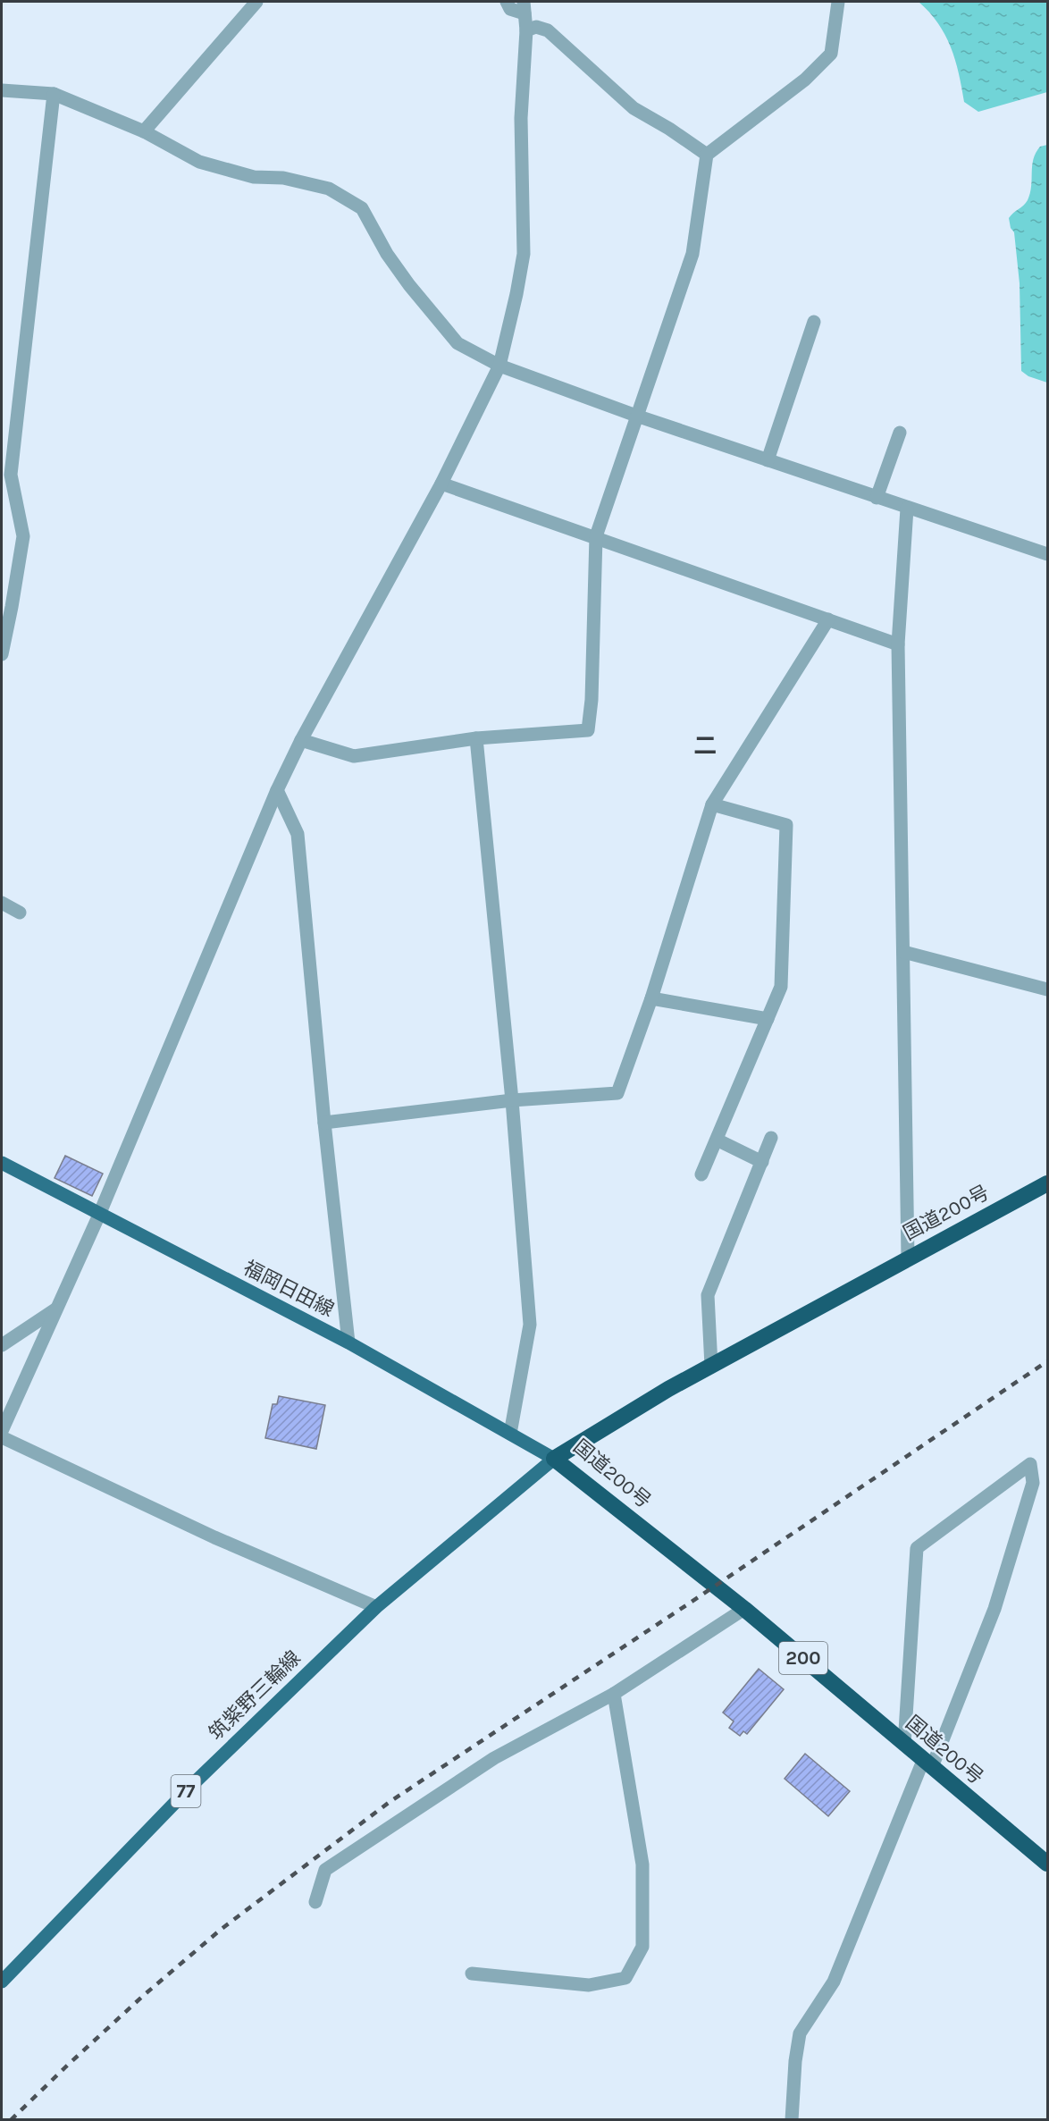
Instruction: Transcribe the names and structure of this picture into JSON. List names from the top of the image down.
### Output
{
  "streets": {
    "highway": ["国道200号", "200"],
    "main road": ["福岡日田線", "筑紫野三輪線", "77"]
  },
  "crossings": [
    ["国道200号", "福岡日田線"],
    ["国道200号", "筑紫野三輪線"],
    ["福岡日田線", "筑紫野三輪線"]
  ],
  "districts": ["二"]
}
